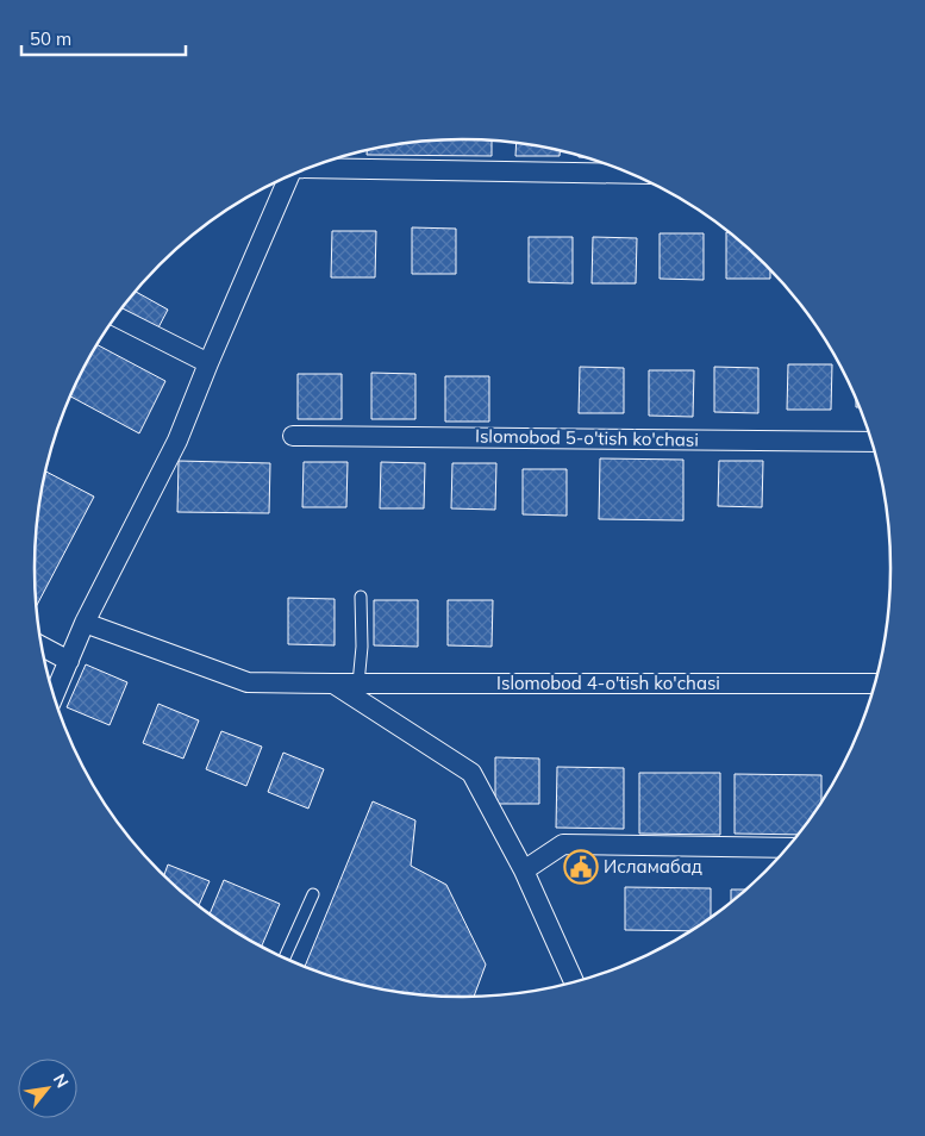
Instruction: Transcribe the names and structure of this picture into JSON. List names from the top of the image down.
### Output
{
  "streets": {
    "street": ["Islomobod 5-o'tish ko'chasi", "Islomobod 4-o'tish ko'chasi"]
  },
  "places": {
    "public building": ["Исламабад"]
  },
  "scale_bar": "50 m",
  "north": "top right"
}
